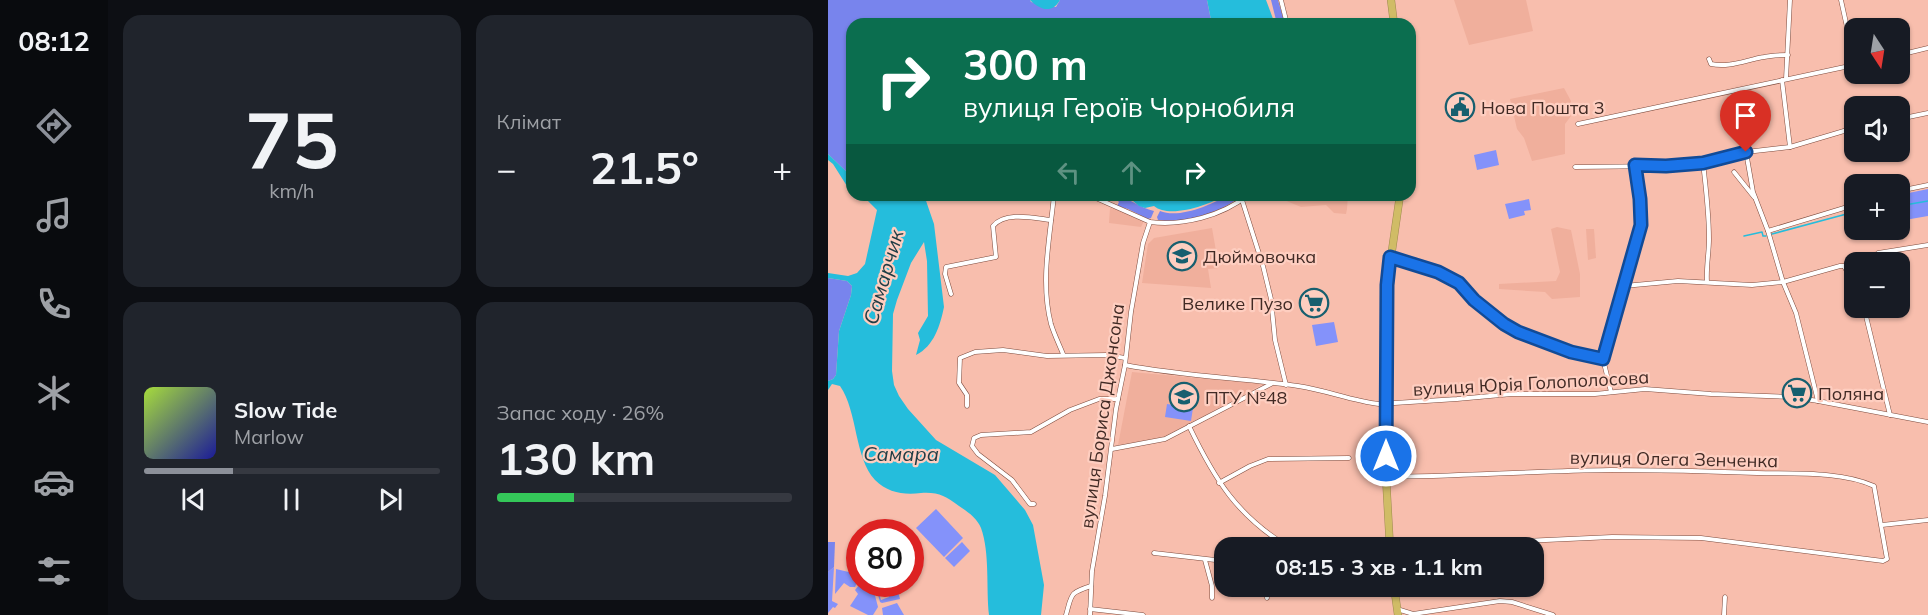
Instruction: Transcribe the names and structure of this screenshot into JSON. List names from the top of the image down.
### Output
{
  "streets": {
    "street": ["вулиця Юрія Голополосова", "вулиця Бориса Джонсона", "вулиця Олега Зенченка"]
  },
  "crossings": [
    ["вулиця Юрія Голополосова", "вулиця Бориса Джонсона"]
  ],
  "water": ["Самарчик", "Самара"],
  "places": {
    "public building": ["Нова Пошта 3"],
    "school or university": ["Дюймовочка", "ПТУ №48"],
    "supermarket": ["Велике Пузо", "Поляна"]
  },
  "north": "bottom",
  "page": {
    "tabs": "08:12",
    "tile": [
      ["75", "km/h"],
      "Клімат",
      ["Запас ходу · 26%", "130 km"]
    ],
    "map_buttons": ["+", "−"],
    "turn": ["300 m", "вулиця Героїв Чорнобиля"],
    "heat": ["−", "21.5°", "+"],
    "song": ["Slow Tide", "Marlow"],
    "limit": "80",
    "trip": "08:15 · 3 хв · 1.1 km"
  }
}
